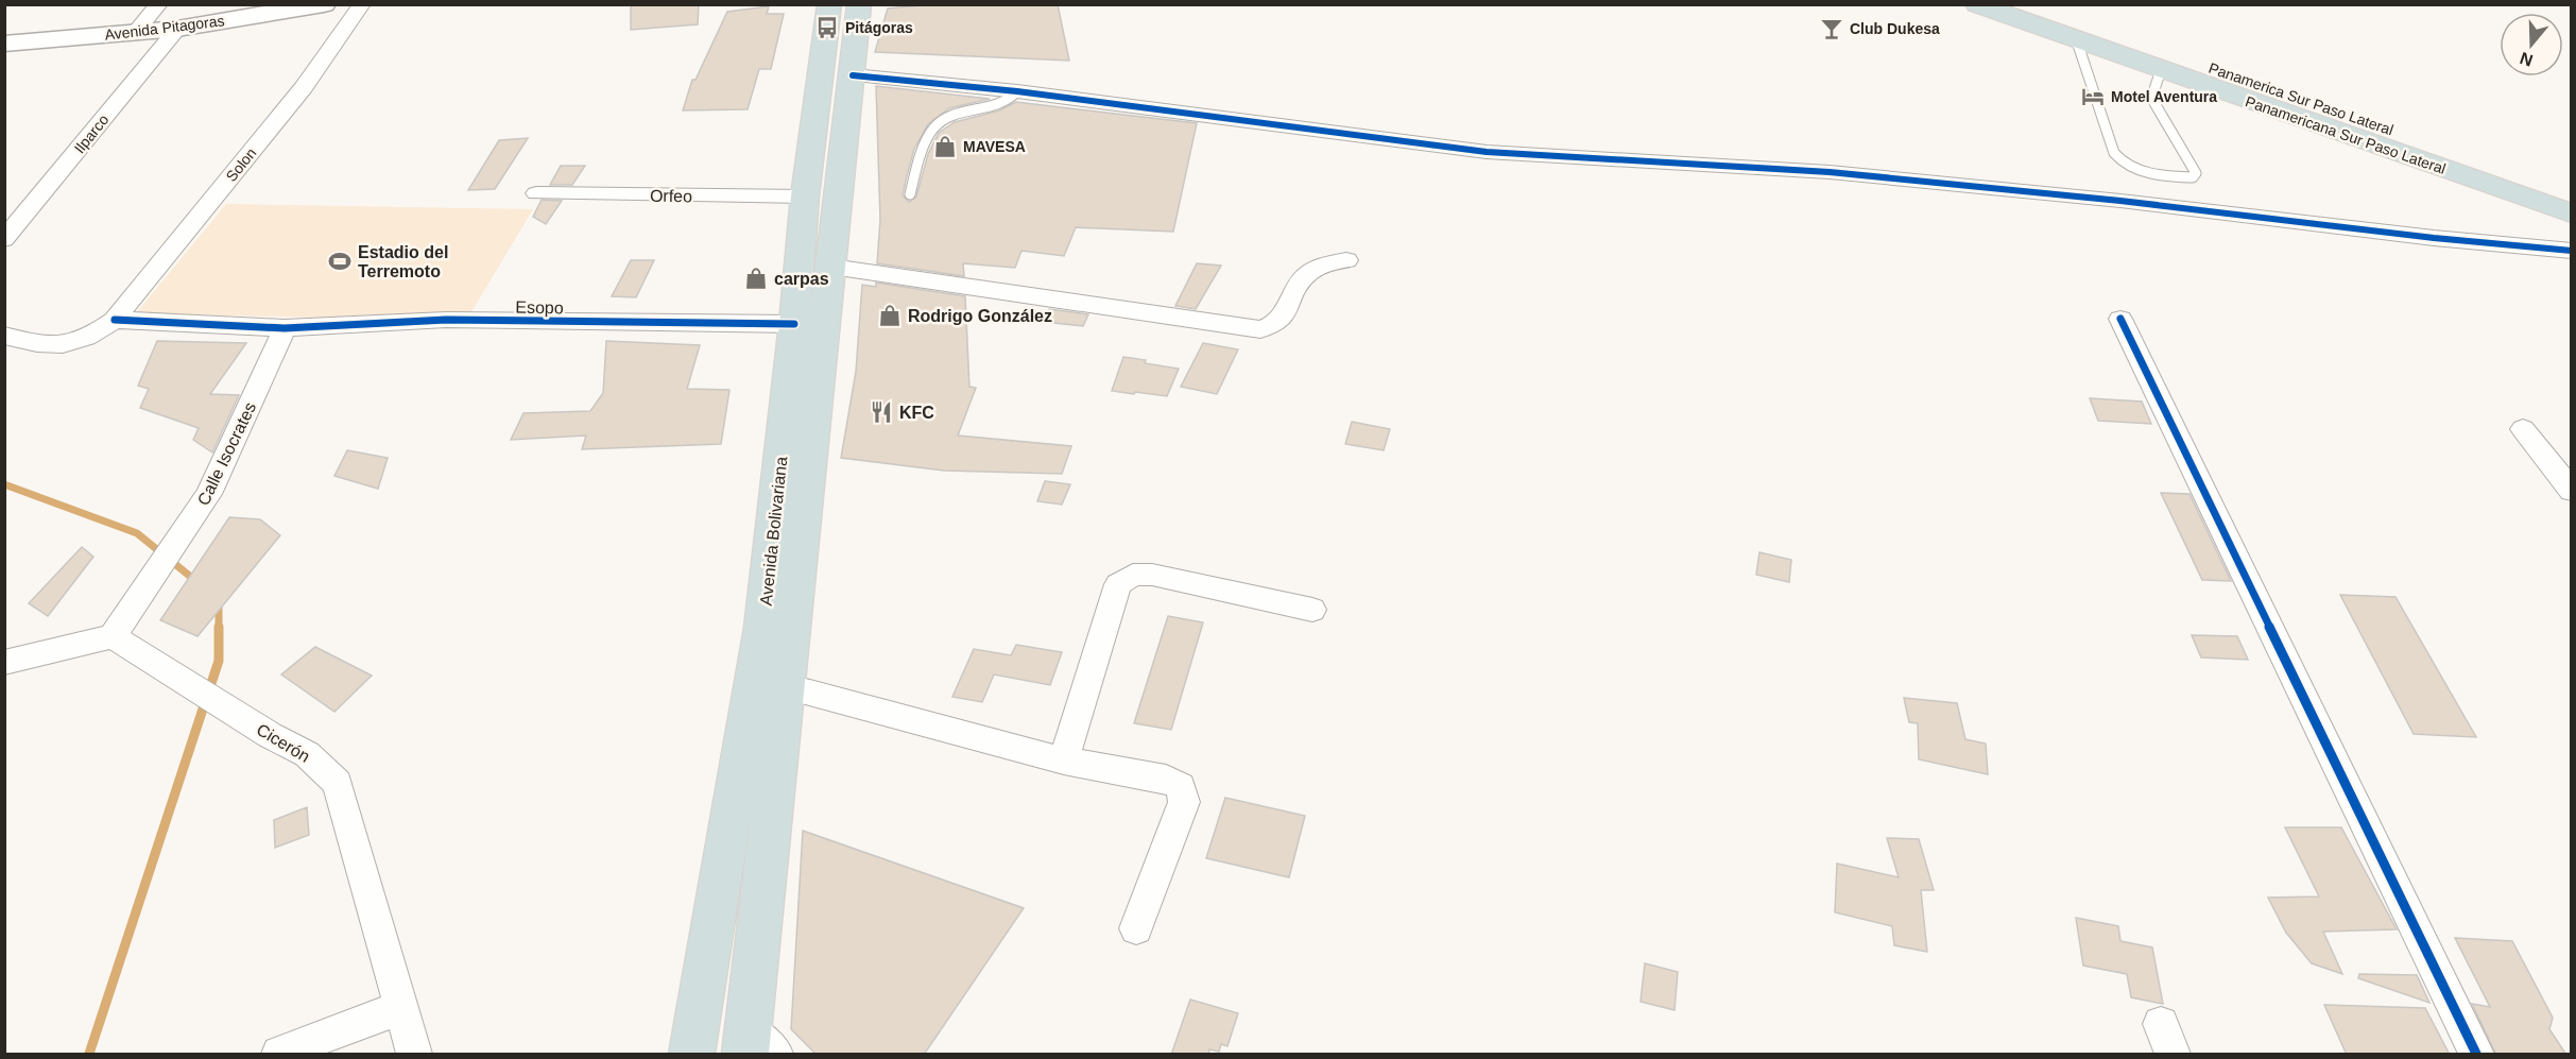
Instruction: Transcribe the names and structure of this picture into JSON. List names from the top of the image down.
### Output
{
  "streets": {
    "highway": ["Panamerica Sur Paso Lateral", "Panamericana Sur Paso Lateral", "Avenida Bolivariana"],
    "main road": ["Avenida Pitagoras"],
    "street": [
      "Ilparco",
      "Solon",
      "Orfeo",
      "Esopo",
      "Calle Isocrates",
      "Cicerón"
    ]
  },
  "crossings": [
    ["Avenida Pitagoras", "Ilparco"],
    ["Solon", "Esopo"],
    ["Orfeo", "Avenida Bolivariana"],
    ["Esopo", "Calle Isocrates"],
    ["Esopo", "Avenida Bolivariana"],
    ["Calle Isocrates", "Cicerón"]
  ],
  "places": {
    "bus stop": ["Pitágoras"],
    "bar": ["Club Dukesa"],
    "hotel": ["Motel Aventura"],
    "shop": ["MAVESA", "carpas", "Rodrigo González"],
    "sports": ["Estadio del Terremoto"],
    "restaurant": ["KFC"]
  },
  "north": "bottom"
}
